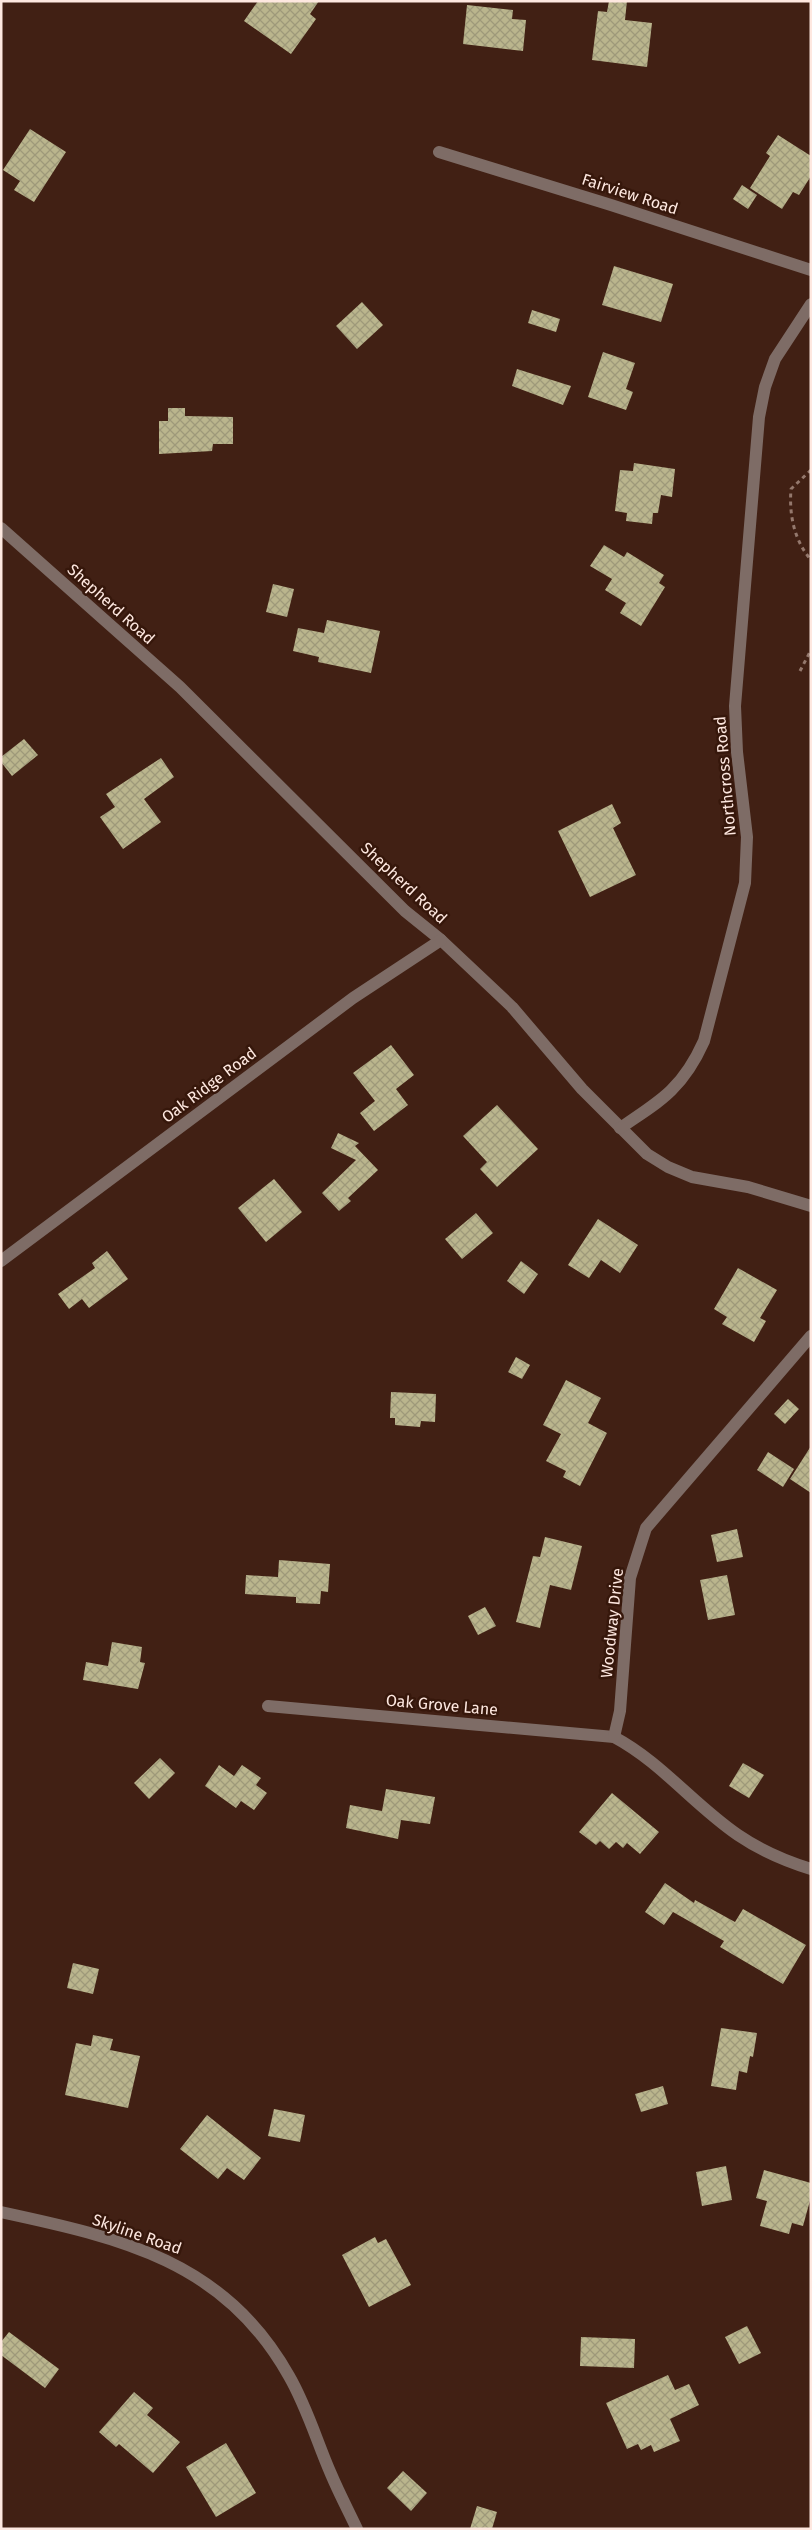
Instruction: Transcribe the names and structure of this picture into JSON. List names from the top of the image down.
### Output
{
  "streets": {
    "street": [
      "Fairview Road",
      "Shepherd Road",
      "Northcross Road",
      "Oak Ridge Road",
      "Woodway Drive",
      "Oak Grove Lane",
      "Skyline Road"
    ]
  },
  "crossings": [
    ["Shepherd Road", "Northcross Road"],
    ["Shepherd Road", "Oak Ridge Road"],
    ["Woodway Drive", "Oak Grove Lane"]
  ]
}
